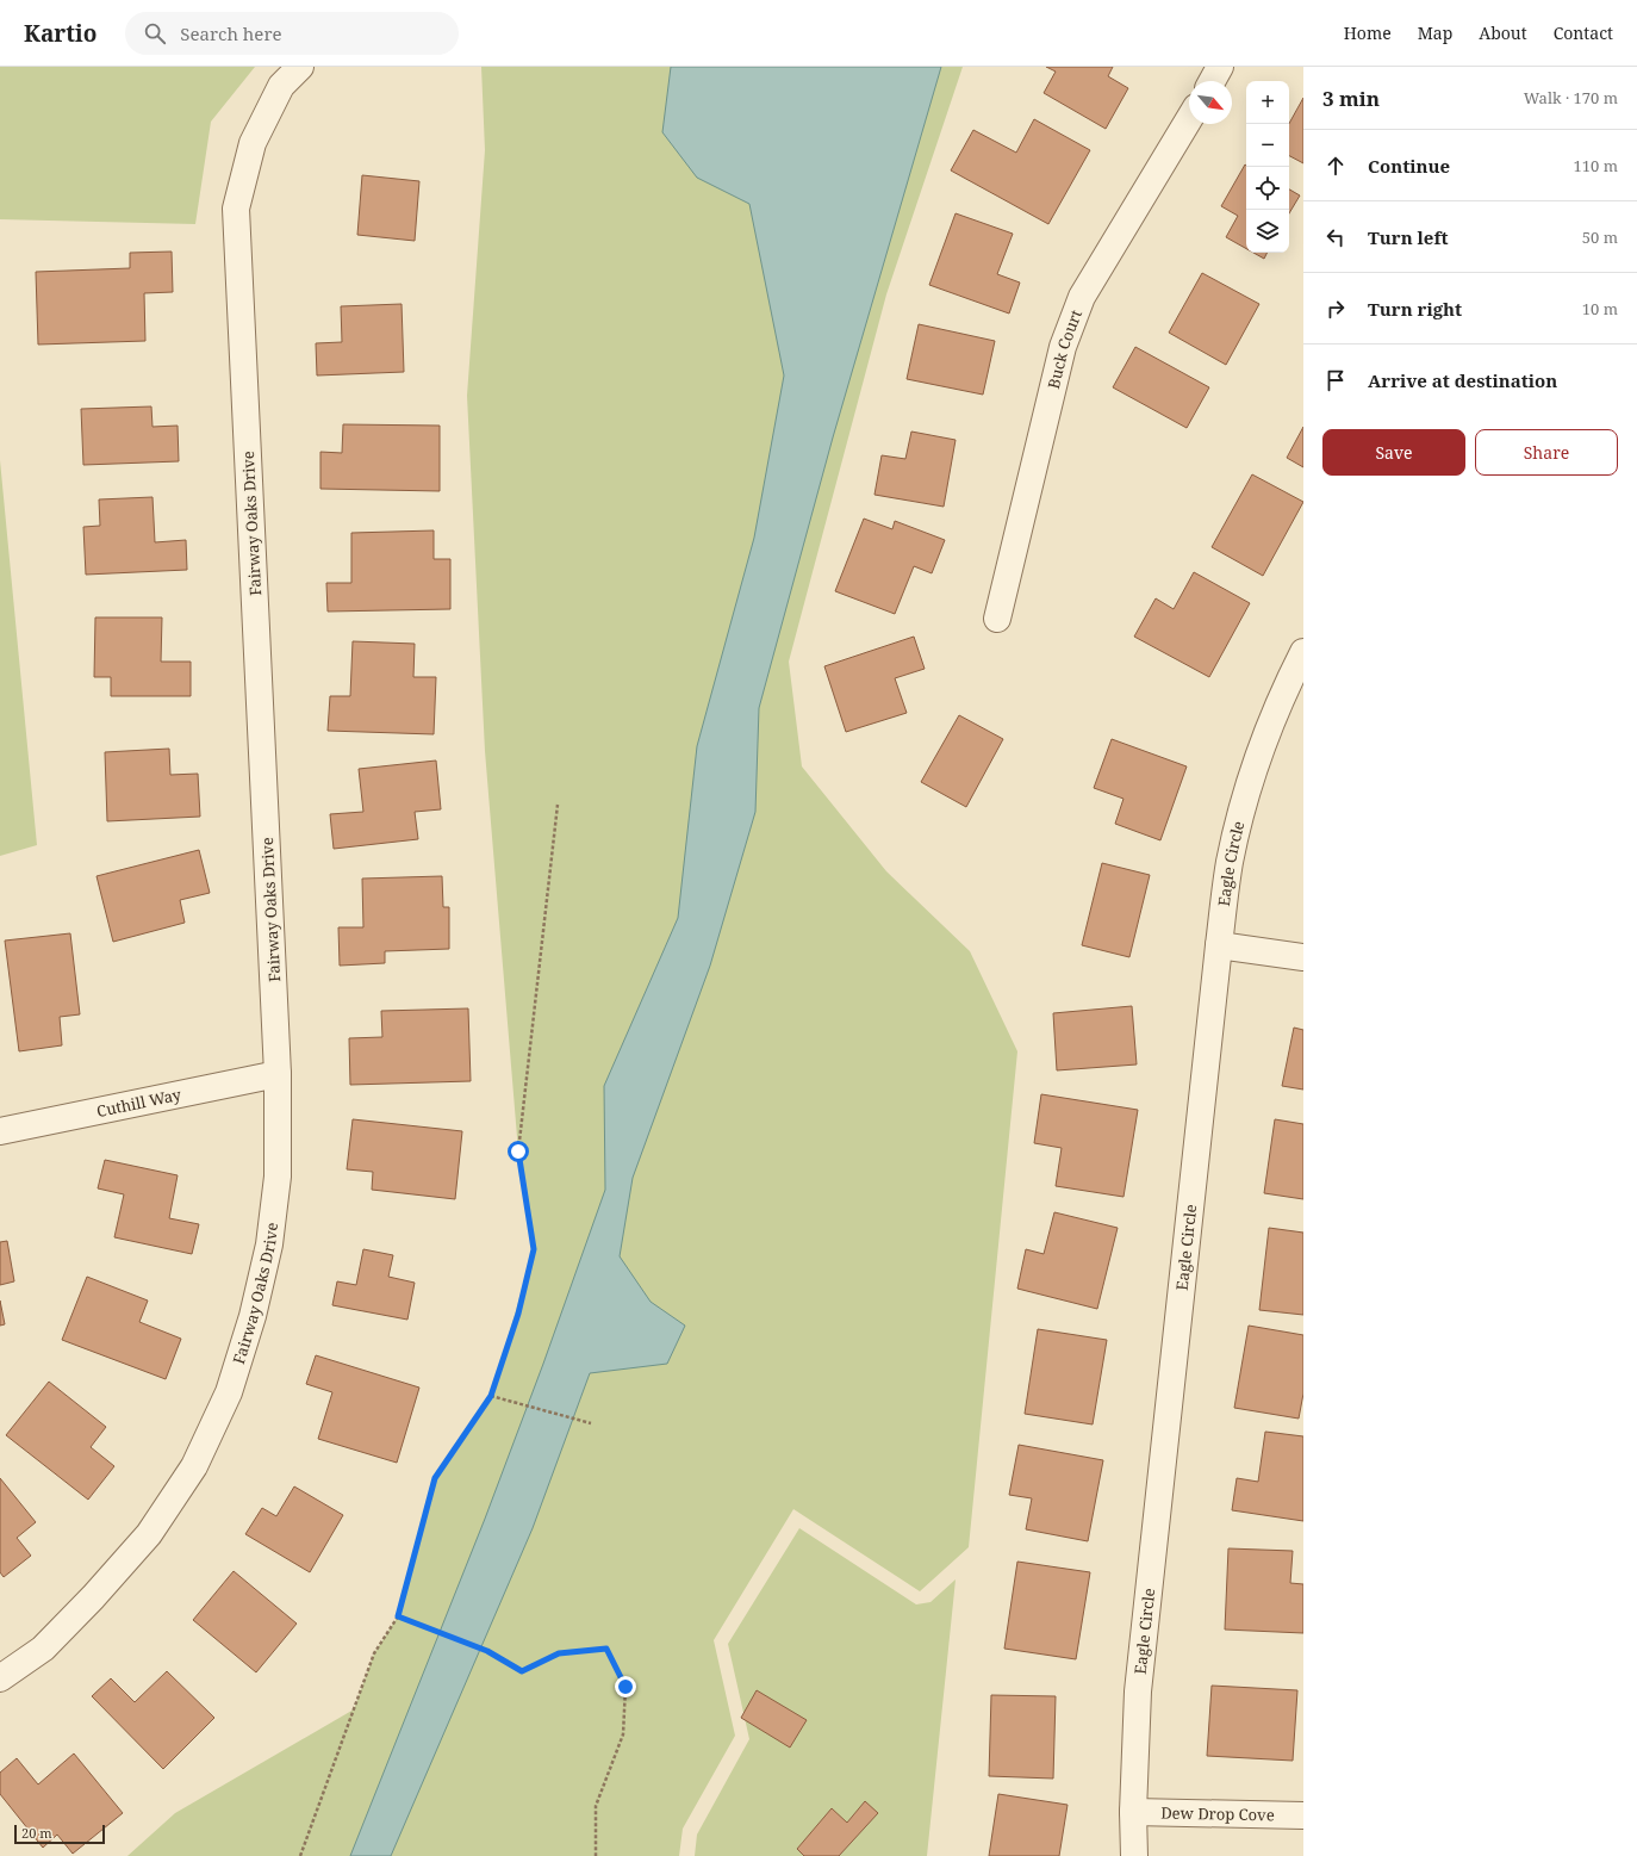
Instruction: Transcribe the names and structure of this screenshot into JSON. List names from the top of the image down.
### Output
{
  "streets": {
    "street": [
      "Buck Court",
      "Fairway Oaks Drive",
      "Eagle Circle",
      "Cuthill Way",
      "Dew Drop Cove"
    ]
  },
  "crossings": [
    ["Fairway Oaks Drive", "Cuthill Way"],
    ["Eagle Circle", "Dew Drop Cove"]
  ],
  "scale_bar": "20 m",
  "north": "bottom right",
  "page": {
    "header": "Kartio",
    "search": "Search here",
    "nav": [
      "Home",
      "Map",
      "About",
      "Contact"
    ],
    "heading": ["3 min", "Walk · 170 m"],
    "map_buttons": ["+", "−"],
    "list": [
      ["Continue", "110 m"],
      ["Turn left", "50 m"],
      ["Turn right", "10 m"],
      "Arrive at destination"
    ],
    "buttons": ["Save", "Share"],
    "scale": "20 m"
  }
}
